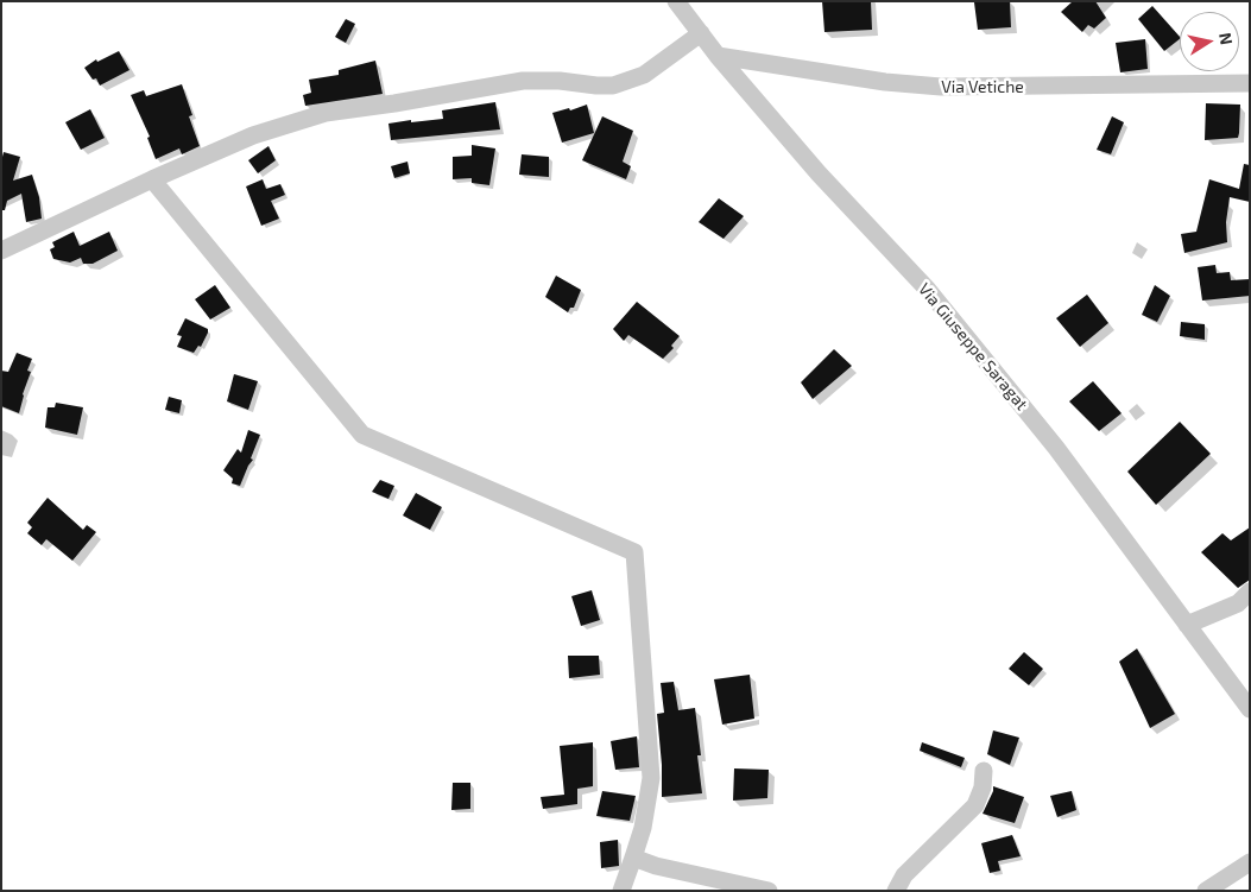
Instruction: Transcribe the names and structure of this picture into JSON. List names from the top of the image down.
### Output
{
  "streets": {
    "street": ["Via Vetiche", "Via Giuseppe Saragat"]
  },
  "crossings": [
    ["Via Vetiche", "Via Giuseppe Saragat"]
  ],
  "north": "right"
}
